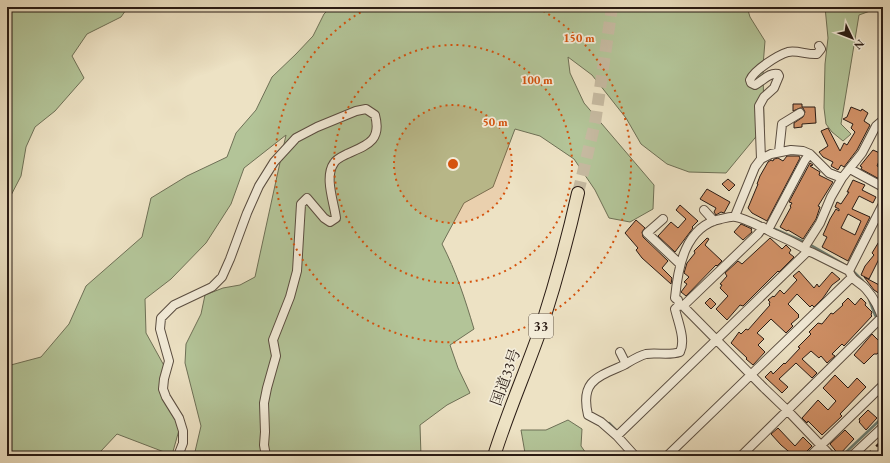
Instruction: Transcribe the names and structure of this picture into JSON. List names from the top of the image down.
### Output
{
  "streets": {
    "highway": ["33", "国道33号"]
  },
  "north": "bottom right",
  "rings": ["150 m", "100 m", "50 m"]
}
